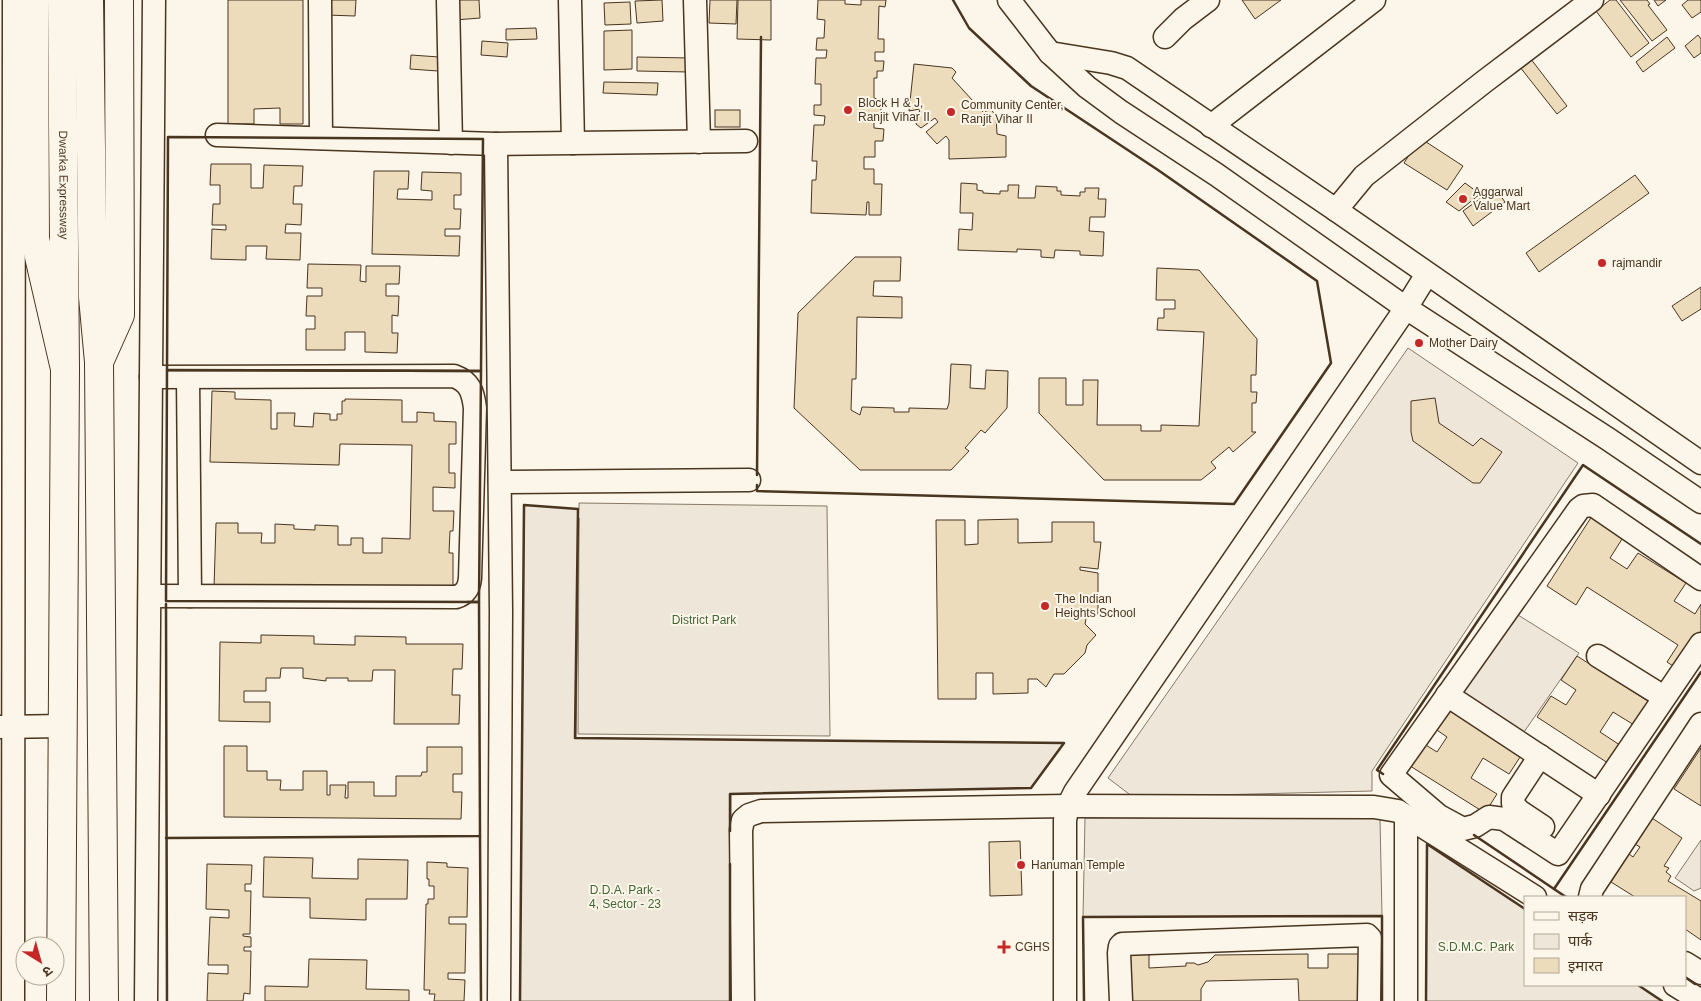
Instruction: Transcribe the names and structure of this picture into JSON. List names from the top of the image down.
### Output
{
  "streets": {
    "main road": ["Dwarka Expressway"]
  },
  "parks": ["District Park", "D.D.A. Park - 4, Sector - 23", "S.D.M.C. Park"],
  "places": {
    "other": [
      "Block H & J, Ranjit Vihar II",
      "Community Center, Ranjit Vihar II",
      "Aggarwal Value Mart",
      "rajmandir",
      "Mother Dairy",
      "The Indian Heights School",
      "Hanuman Temple"
    ],
    "health": ["CGHS"]
  },
  "legend": ["सड़क", "पार्क", "इमारत"],
  "north": "bottom right"
}
